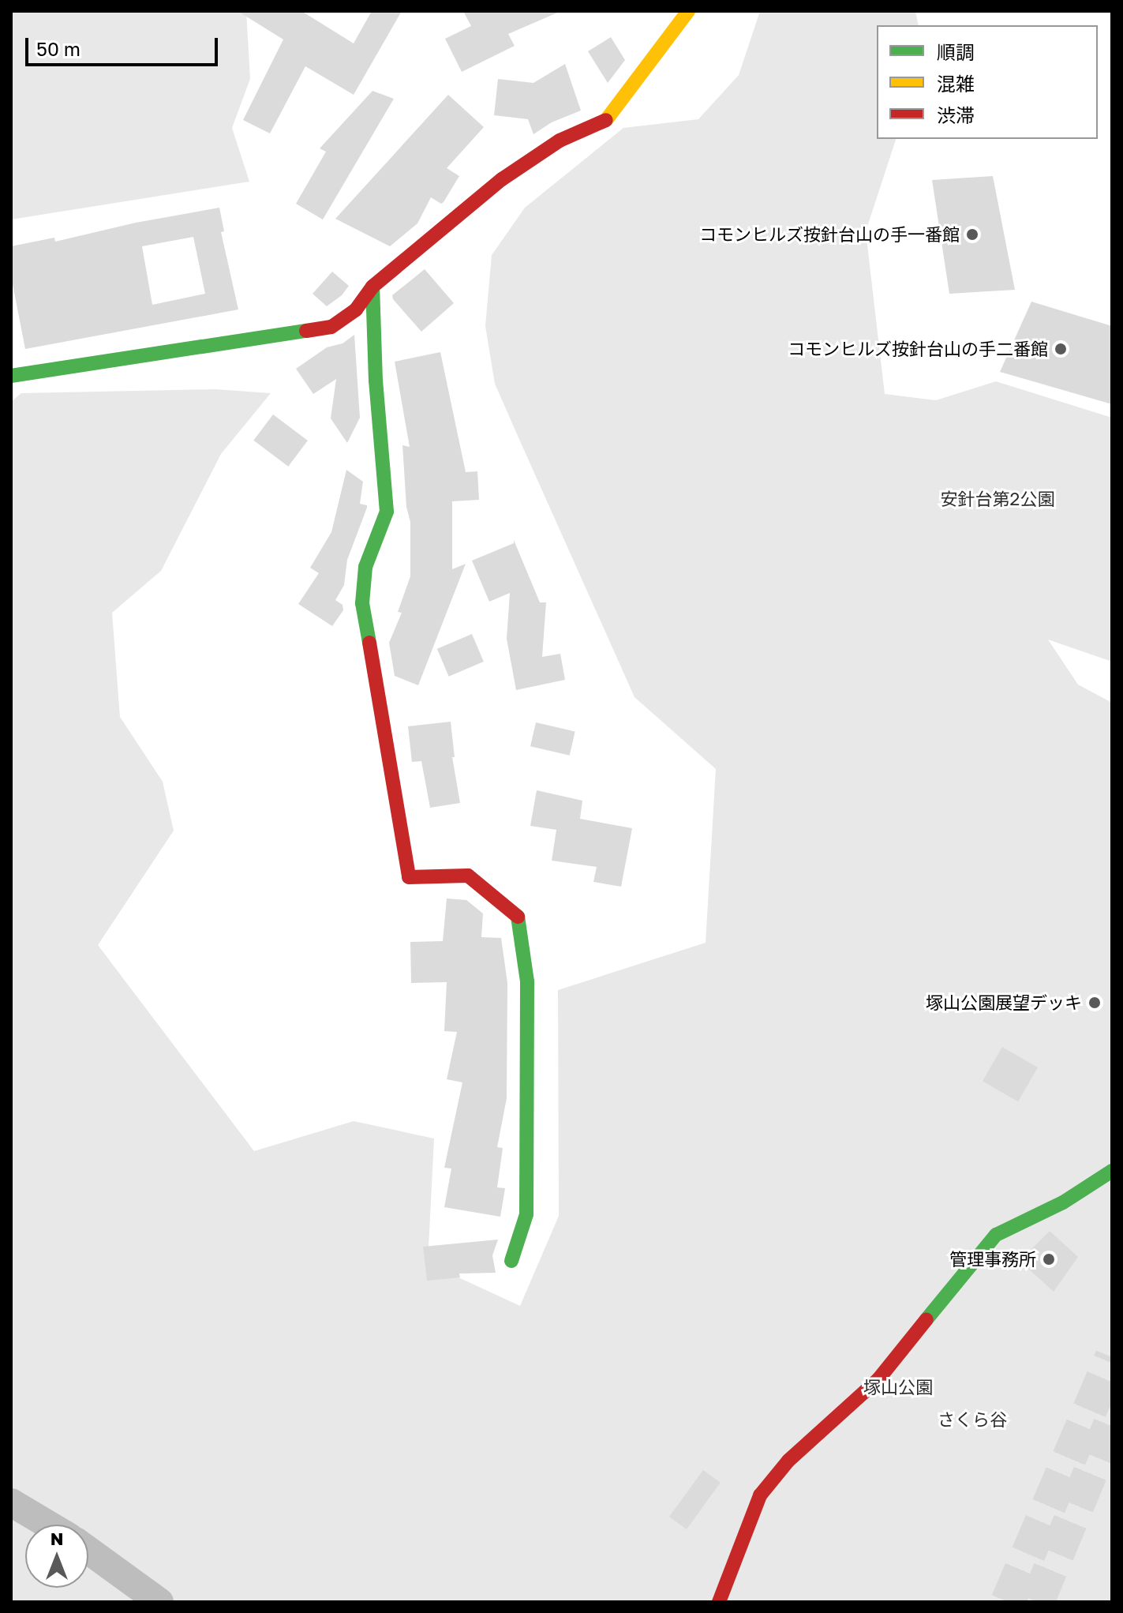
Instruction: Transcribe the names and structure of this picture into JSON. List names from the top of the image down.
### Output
{
  "parks": ["安針台第2公園", "塚山公園", "さくら谷"],
  "places": [
    "コモンヒルズ按針台山の手一番館",
    "コモンヒルズ按針台山の手二番館",
    "塚山公園展望デッキ",
    "管理事務所"
  ],
  "legend": ["順調", "混雑", "渋滞"],
  "scale_bar": "50 m",
  "north": "top"
}
